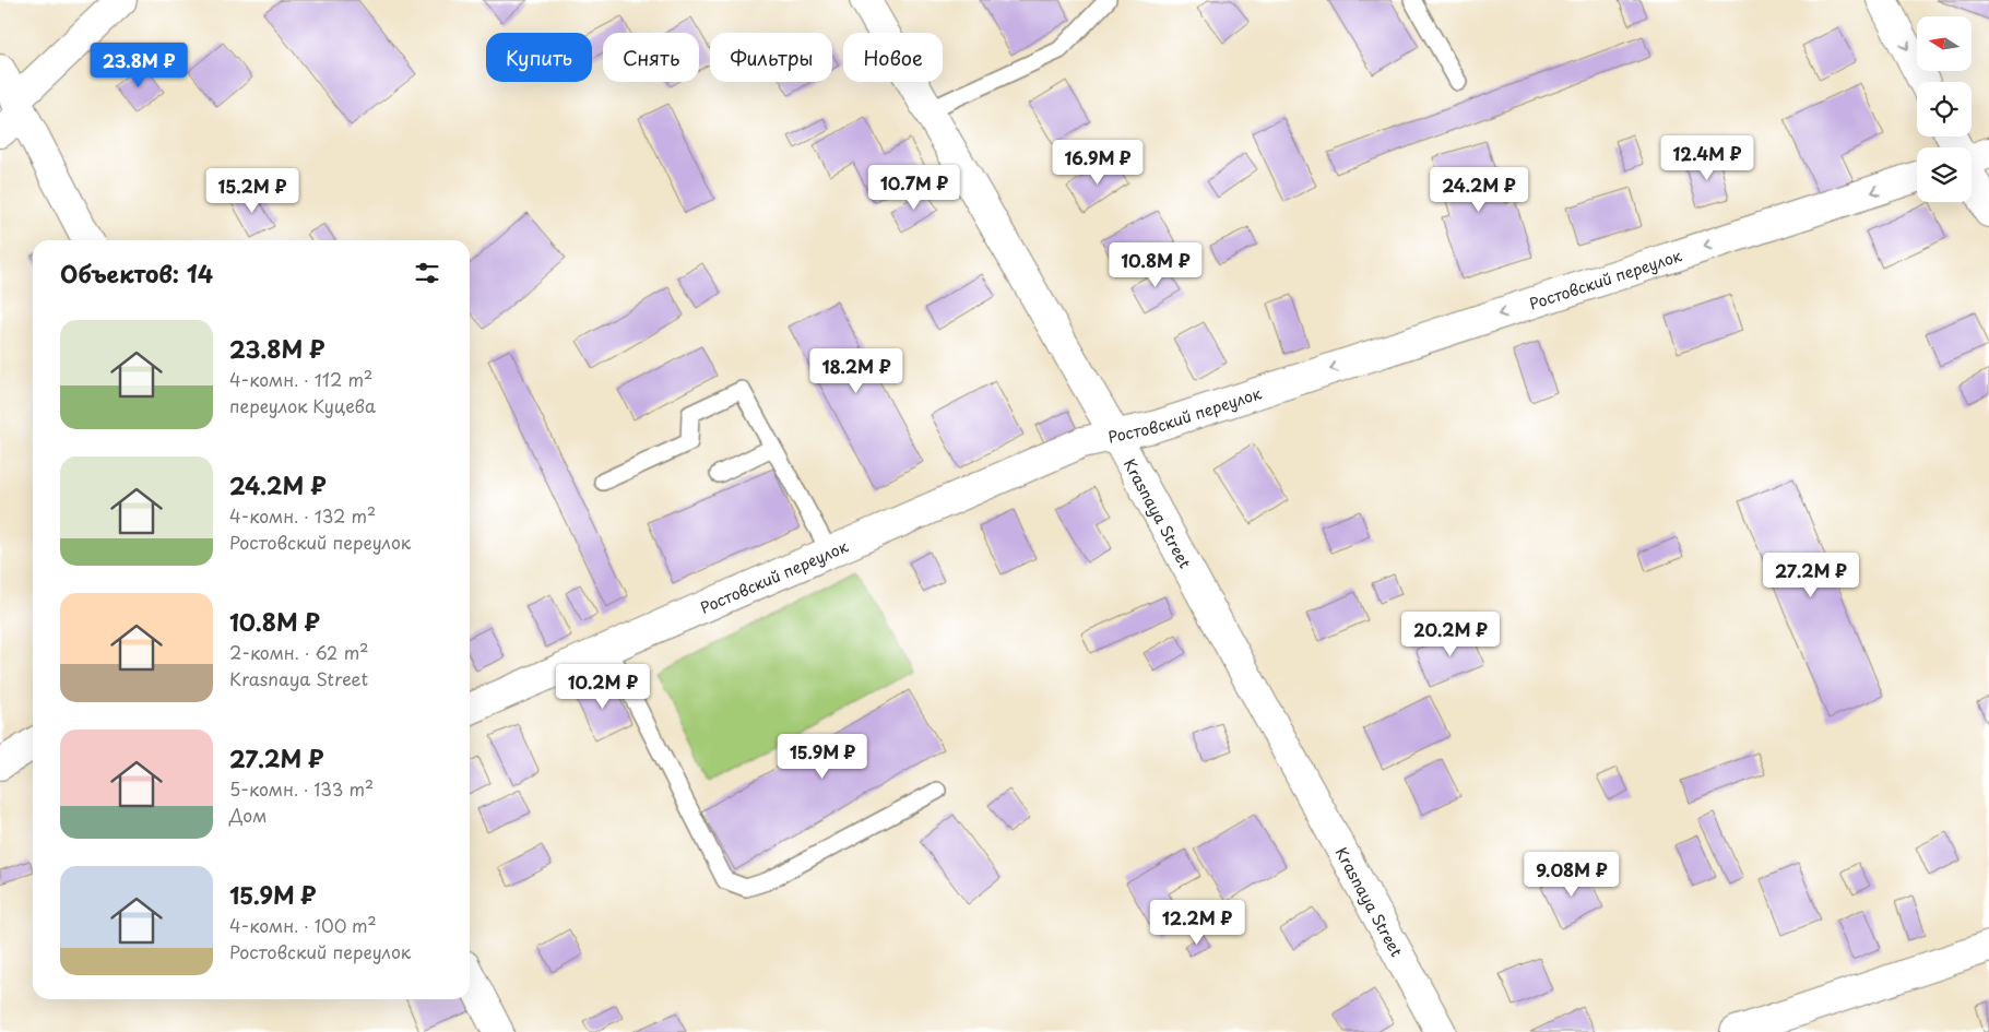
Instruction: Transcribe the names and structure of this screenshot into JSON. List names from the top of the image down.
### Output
{
  "streets": {
    "street": ["Ростовский переулок", "Krasnaya Street"]
  },
  "crossings": [
    ["Ростовский переулок", "Krasnaya Street"]
  ],
  "one_way": ["Ростовский переулок"],
  "north": "left",
  "page": {
    "chip": [
      "Купить",
      "Снять",
      "Фильтры",
      "Новое"
    ],
    "price": [
      "23.8M ₽",
      "12.4M ₽",
      "16.9M ₽",
      "10.7M ₽",
      "24.2M ₽",
      "15.2M ₽",
      "10.8M ₽",
      "18.2M ₽",
      "27.2M ₽",
      "20.2M ₽",
      "10.2M ₽",
      "15.9M ₽",
      "9.08M ₽",
      "12.2M ₽"
    ],
    "heading": "Объектов: 14",
    "list": [
      {
        "name": "23.8M ₽",
        "note": "4-комн. · 112 m² · переулок Куцева"
      },
      {
        "name": "24.2M ₽",
        "note": "4-комн. · 132 m² · Ростовский переулок"
      },
      {
        "name": "10.8M ₽",
        "note": "2-комн. · 62 m² · Krasnaya Street"
      },
      {
        "name": "27.2M ₽",
        "note": "5-комн. · 133 m² · Дом"
      },
      {
        "name": "15.9M ₽",
        "note": "4-комн. · 100 m² · Ростовский переулок"
      }
    ]
  }
}
